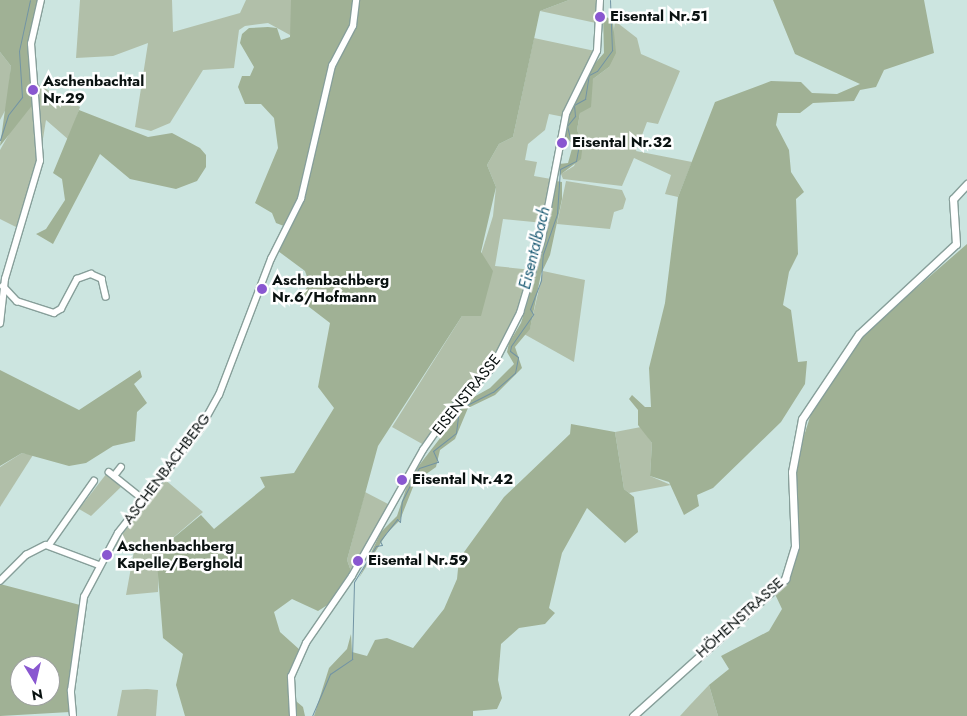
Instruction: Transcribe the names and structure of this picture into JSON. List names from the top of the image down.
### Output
{
  "streets": {
    "street": ["EISENSTRASSE", "ASCHENBACHBERG", "HÖHENSTRASSE"]
  },
  "water": ["Eisentalbach"],
  "places": [
    "Eisental Nr.51",
    "Aschenbachtal Nr.29",
    "Eisental Nr.32",
    "Aschenbachberg Nr.6/Hofmann",
    "Eisental Nr.42",
    "Aschenbachberg Kapelle/Berghold",
    "Eisental Nr.59"
  ],
  "north": "bottom"
}
